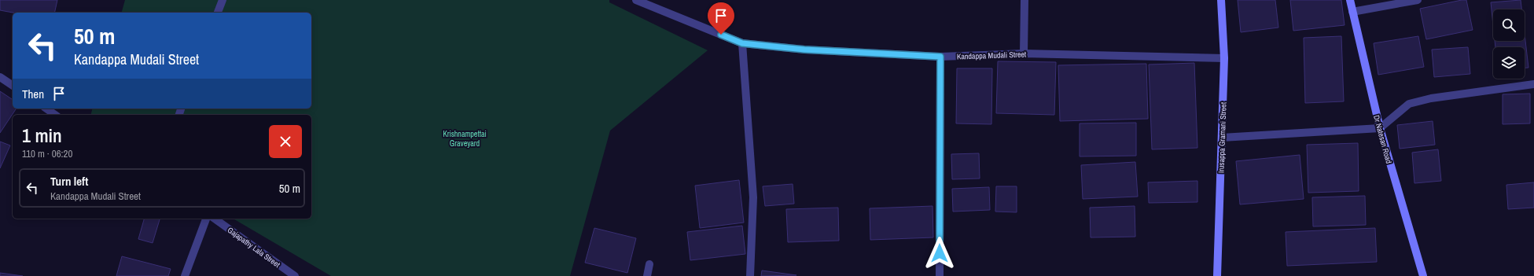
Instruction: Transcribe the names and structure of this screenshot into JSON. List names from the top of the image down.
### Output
{
  "streets": {
    "main road": ["Irusappa Gramani Street", "Dr Natesan Road"],
    "street": ["Kandappa Mudali Street", "Gajapathy Lala Street"]
  },
  "crossings": [
    ["Kandappa Mudali Street", "Irusappa Gramani Street"]
  ],
  "parks": ["Krishnampettai Graveyard"],
  "page": {
    "turn": ["50 m", "Kandappa Mudali Street"],
    "then": "Then",
    "heading": ["1 min", "110 m · 06:20"],
    "list": [
      {
        "name": "Turn left",
        "note": "Kandappa Mudali Street",
        "value": "50 m"
      }
    ]
  }
}
